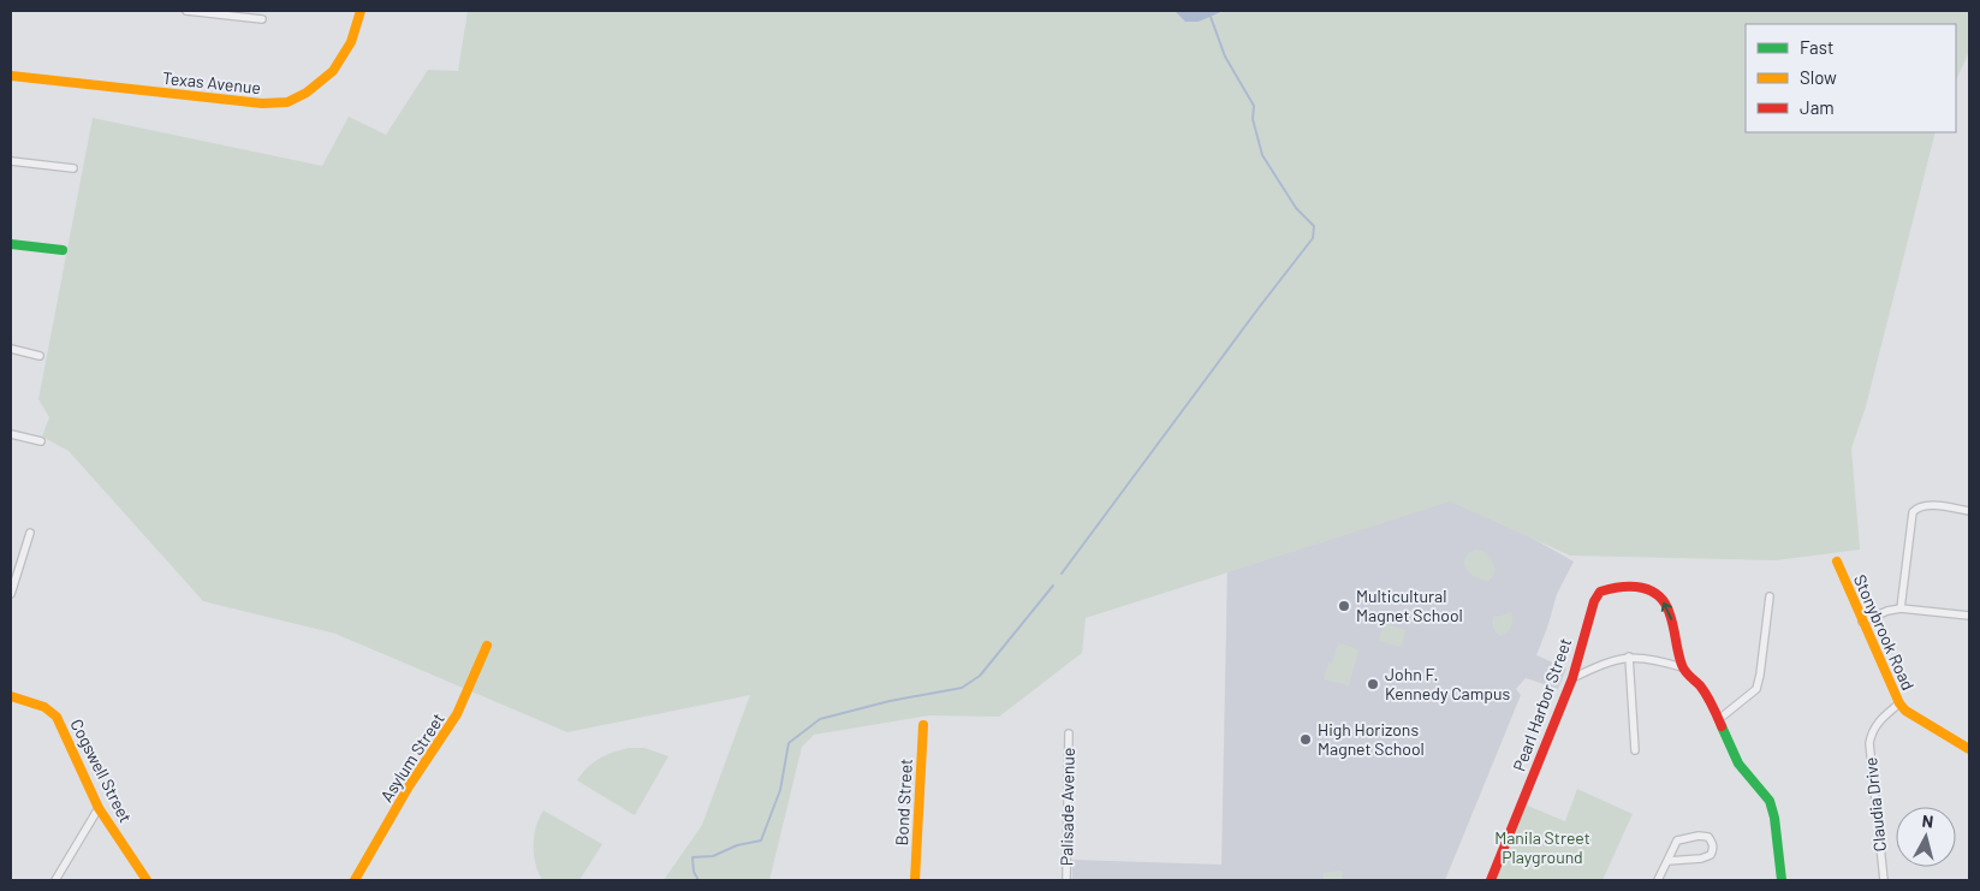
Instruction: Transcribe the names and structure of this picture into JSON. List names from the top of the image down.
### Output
{
  "streets": {
    "street": [
      "Texas Avenue",
      "Stonybrook Road",
      "Pearl Harbor Street",
      "Asylum Street",
      "Cogswell Street",
      "Bond Street",
      "Claudia Drive",
      "Palisade Avenue"
    ]
  },
  "crossings": [
    ["Stonybrook Road", "Claudia Drive"]
  ],
  "parks": ["Manila Street Playground"],
  "places": ["Multicultural Magnet School", "John F. Kennedy Campus", "High Horizons Magnet School"],
  "legend": ["Fast", "Slow", "Jam"],
  "north": "top"
}
